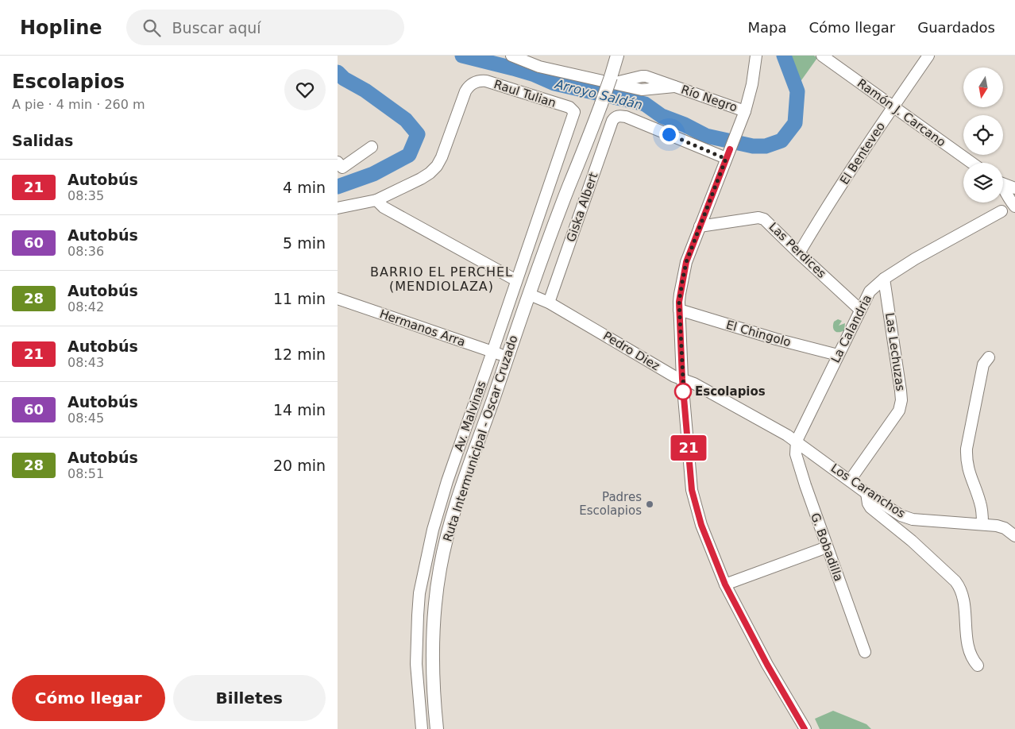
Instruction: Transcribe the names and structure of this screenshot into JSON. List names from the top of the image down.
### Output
{
  "streets": {
    "main road": ["Ruta Intermunicipal - Oscar Cruzado"],
    "street": [
      "Raul Tulian",
      "Río Negro",
      "Ramón J. Carcano",
      "El Benteveo",
      "Giska Albert",
      "Las Perdices",
      "Hermanos Arra",
      "La Calandria",
      "El Chingolo",
      "Pedro Diez",
      "Las Lechuzas",
      "Av. Malvinas",
      "Los Caranchos",
      "G. Bobadilla"
    ]
  },
  "crossings": [
    ["Raul Tulian", "Av. Malvinas"],
    ["Río Negro", "Ruta Intermunicipal - Oscar Cruzado"],
    ["Ramón J. Carcano", "El Benteveo"],
    ["El Benteveo", "Las Perdices"],
    ["Giska Albert", "Pedro Diez"],
    ["Las Perdices", "La Calandria"],
    ["Hermanos Arra", "Av. Malvinas"],
    ["Hermanos Arra", "Ruta Intermunicipal - Oscar Cruzado"],
    ["La Calandria", "El Chingolo"],
    ["La Calandria", "Pedro Diez"],
    ["La Calandria", "Las Lechuzas"],
    ["La Calandria", "Los Caranchos"],
    ["La Calandria", "G. Bobadilla"],
    ["Pedro Diez", "Ruta Intermunicipal - Oscar Cruzado"],
    ["Pedro Diez", "Los Caranchos"],
    ["Pedro Diez", "G. Bobadilla"],
    ["Las Lechuzas", "Los Caranchos"],
    ["Los Caranchos", "G. Bobadilla"]
  ],
  "districts": ["BARRIO EL PERCHEL (MENDIOLAZA)"],
  "water": ["Arroyo Saldán"],
  "places": ["Escolapios", "Padres Escolapios"],
  "lines": ["bus line 21"],
  "north": "bottom",
  "page": {
    "header": "Hopline",
    "search": "Buscar aquí",
    "nav": ["Mapa", "Cómo llegar", "Guardados"],
    "heading": [
      ["Escolapios", "A pie · 4 min · 260 m"],
      "Salidas"
    ],
    "on_map": "21",
    "list": [
      {
        "mark": "21",
        "name": "Autobús",
        "note": "08:35",
        "value": "4 min"
      },
      {
        "mark": "60",
        "name": "Autobús",
        "note": "08:36",
        "value": "5 min"
      },
      {
        "mark": "28",
        "name": "Autobús",
        "note": "08:42",
        "value": "11 min"
      },
      {
        "mark": "21",
        "name": "Autobús",
        "note": "08:43",
        "value": "12 min"
      },
      {
        "mark": "60",
        "name": "Autobús",
        "note": "08:45",
        "value": "14 min"
      },
      {
        "mark": "28",
        "name": "Autobús",
        "note": "08:51",
        "value": "20 min"
      }
    ],
    "buttons": ["Cómo llegar", "Billetes"]
  }
}
